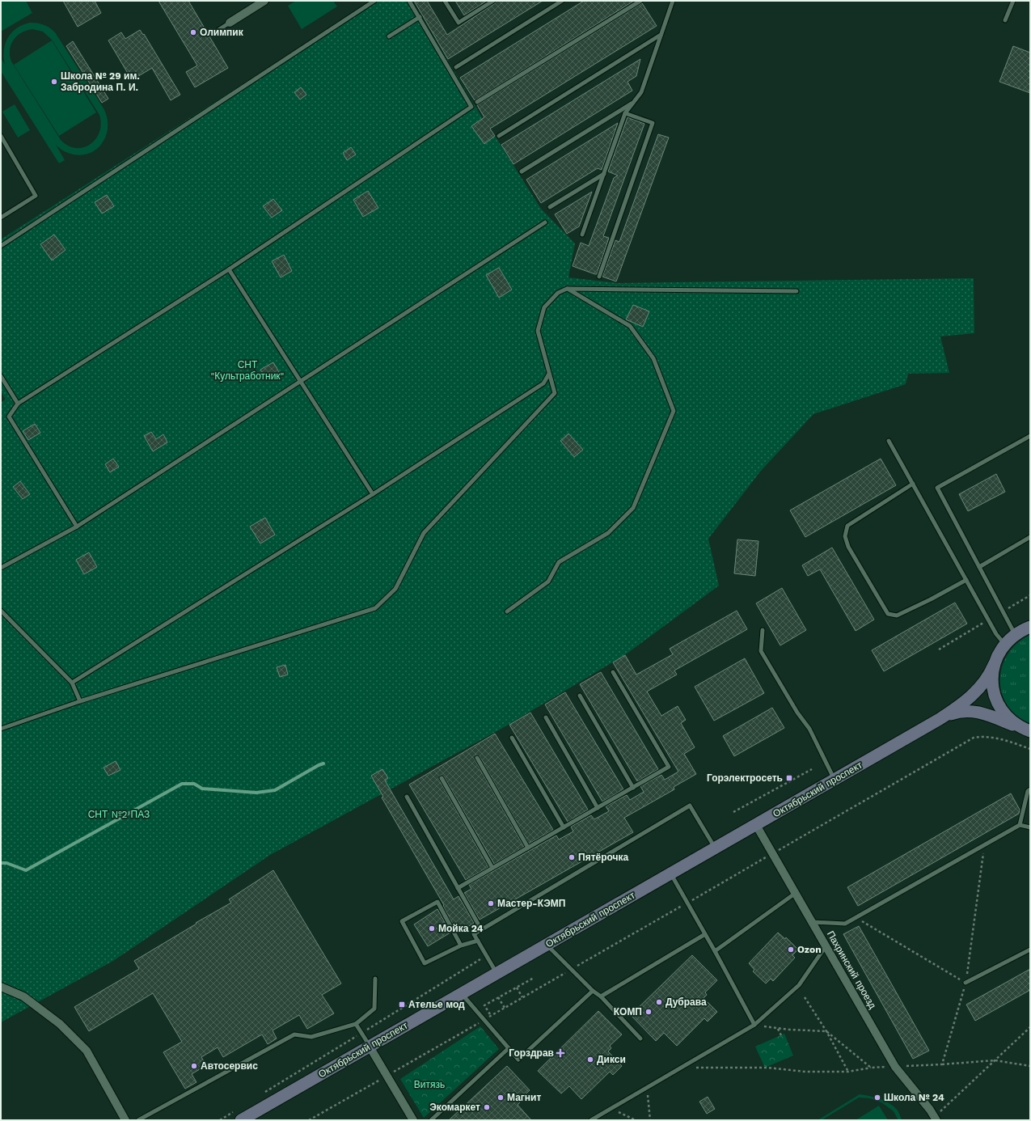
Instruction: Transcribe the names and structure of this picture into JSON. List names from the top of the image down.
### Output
{
  "streets": {
    "main road": ["Октябрьский проспект"],
    "street": ["Пахринский проезд"]
  },
  "crossings": [
    ["Октябрьский проспект", "Пахринский проезд"]
  ],
  "parks": ["СНТ \"Культработник\"", "СНТ №2 ПАЗ", "Витязь"],
  "places": {
    "other": [
      "Олимпик",
      "Школа № 29 им. Забродина П. И.",
      "Пятёрочка",
      "Мастер-КЭМП",
      "Мойка 24",
      "Ozon",
      "Дубрава",
      "КОМП",
      "Дикси",
      "Автосервис",
      "Магнит",
      "Школа № 24",
      "Экомаркет"
    ],
    "transit": ["Горэлектросеть", "Ателье мод"],
    "health": ["Горздрав"]
  }
}
